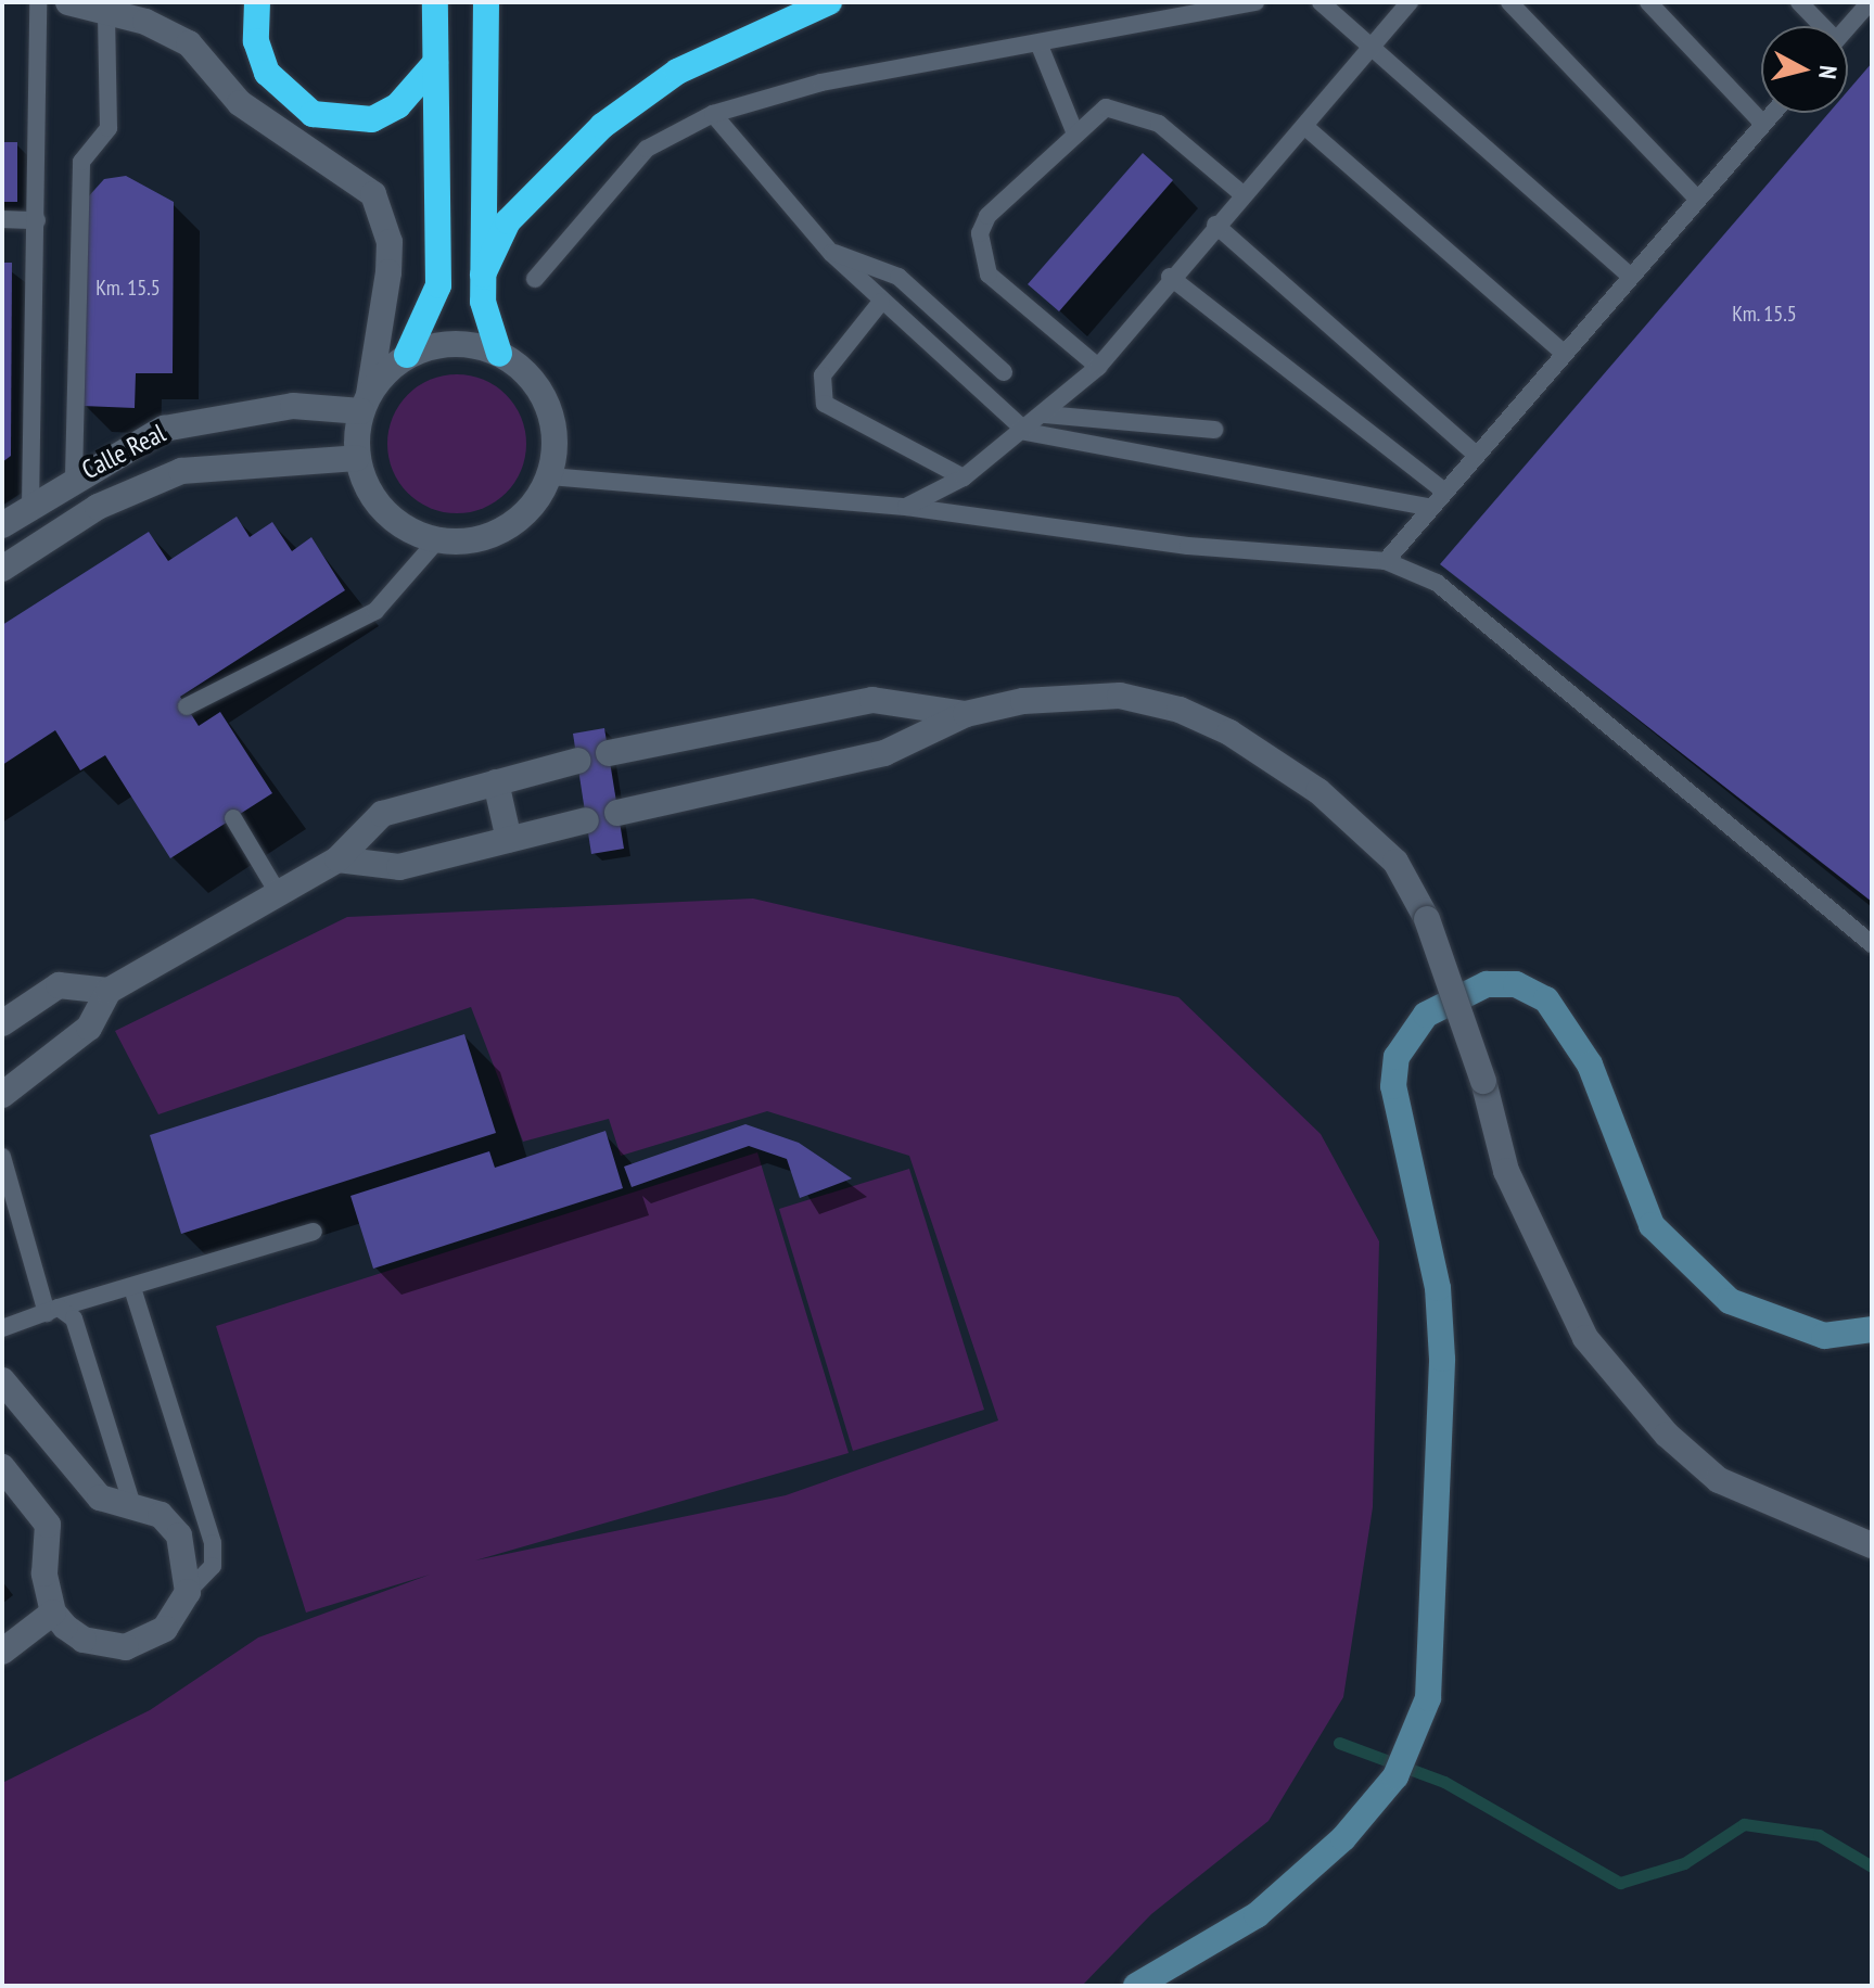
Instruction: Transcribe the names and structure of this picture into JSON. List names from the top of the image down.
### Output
{
  "streets": {
    "street": ["Calle Real"]
  },
  "house_numbers": ["Km. 15.5", "Km. 15.5"],
  "north": "right"
}
